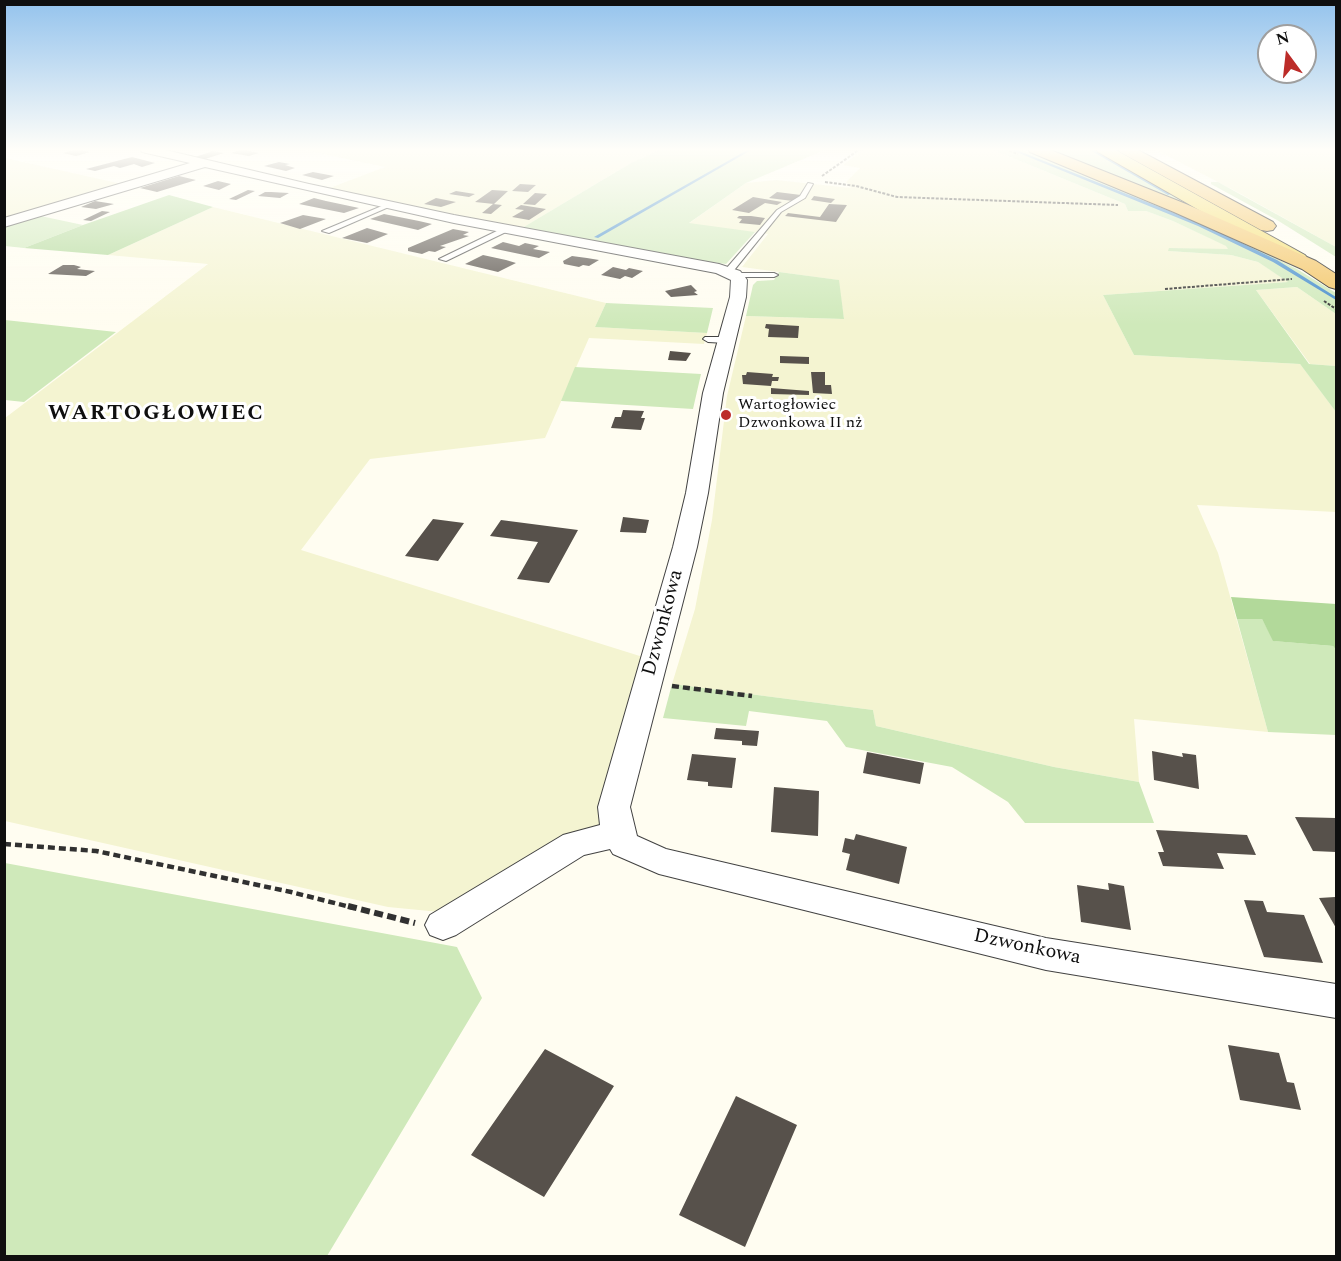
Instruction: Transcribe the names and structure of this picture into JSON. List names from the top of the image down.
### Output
{
  "streets": {
    "street": ["Dzwonkowa"]
  },
  "districts": ["WARTOGŁOWIEC"],
  "places": ["Wartogłowiec Dzwonkowa II nż"],
  "north": "top"
}
